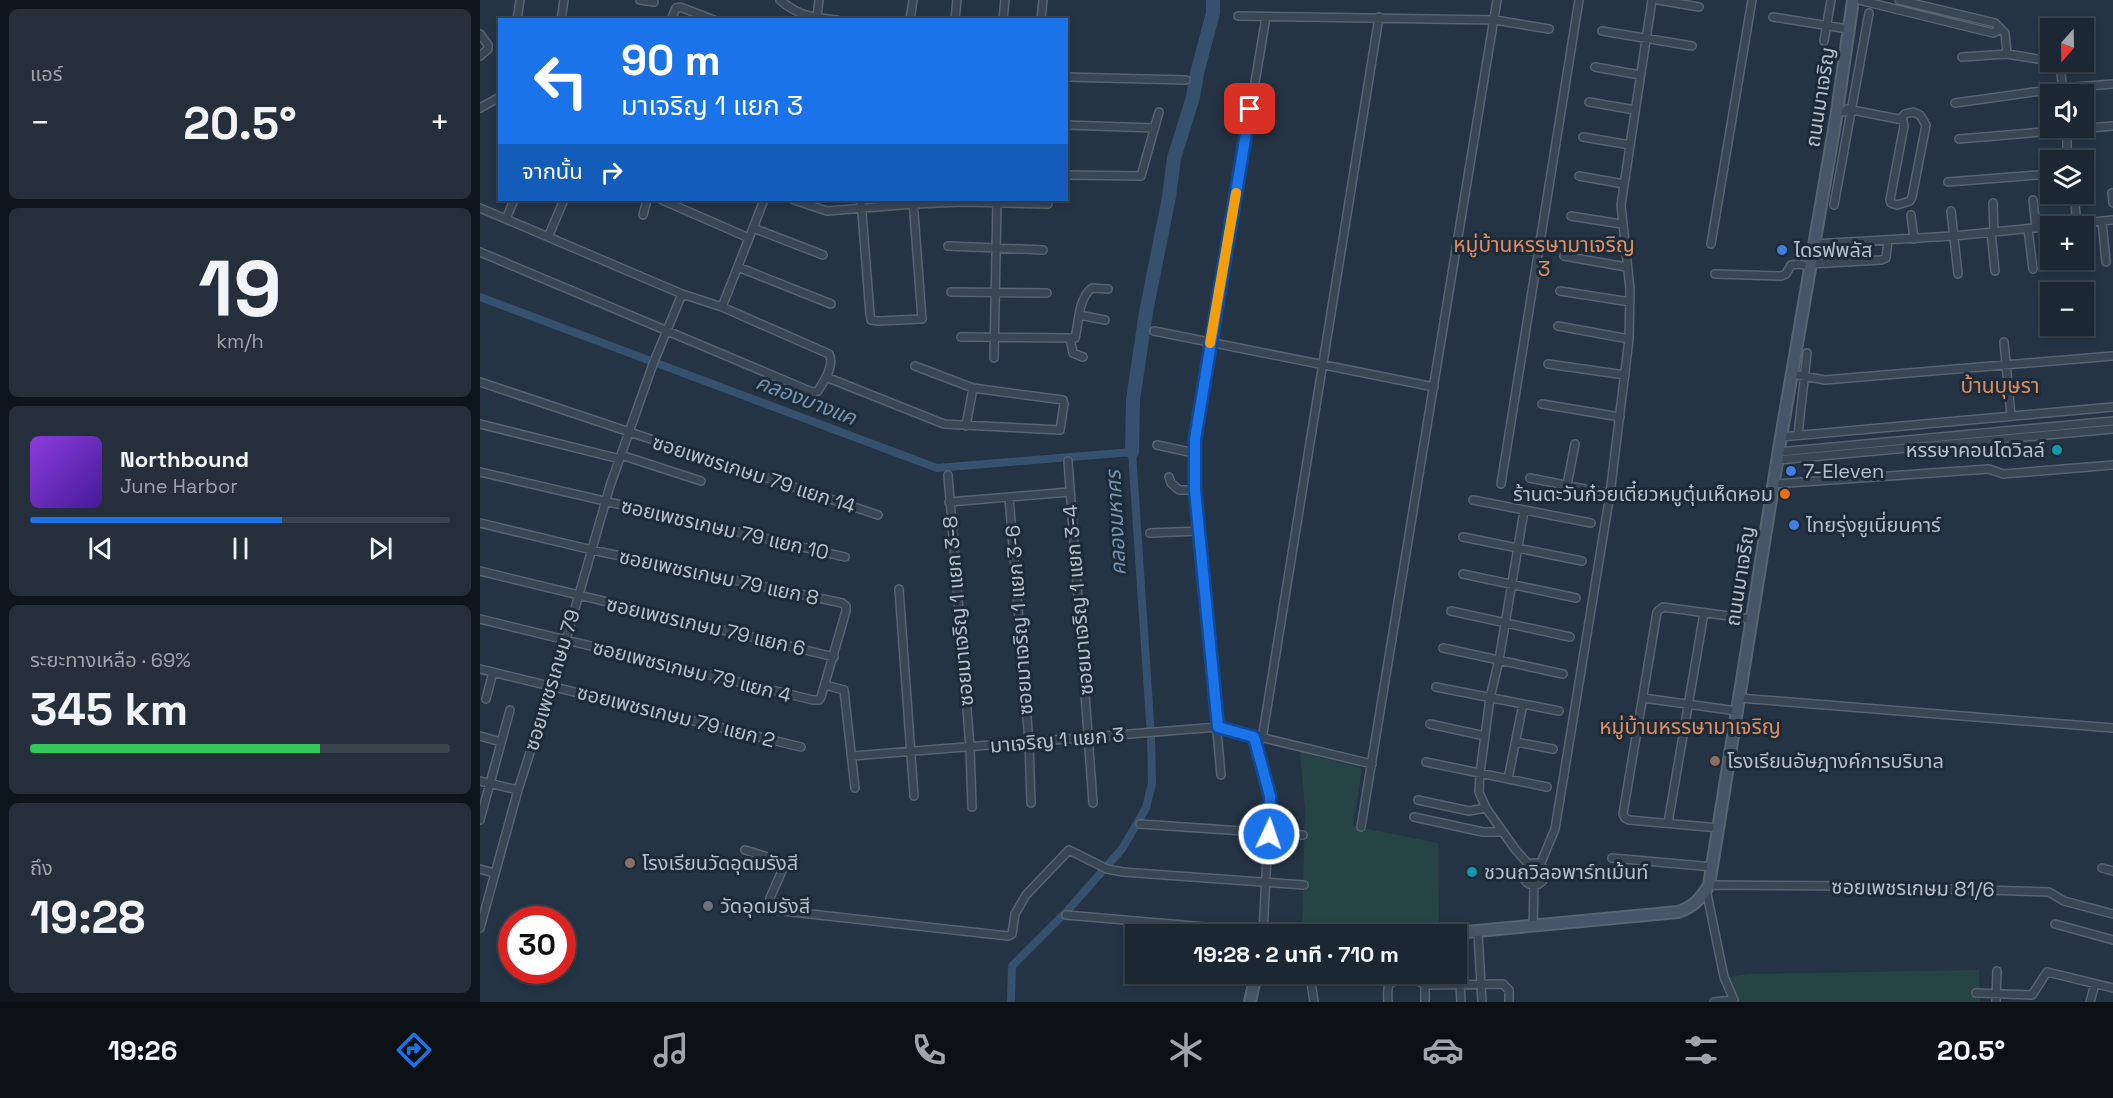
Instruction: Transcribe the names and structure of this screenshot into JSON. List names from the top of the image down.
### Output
{
  "streets": {
    "main road": ["ถนนมาเจริญ"],
    "street": [
      "ซอยเพชรเกษม 79 แยก 14",
      "ซอยเพชรเกษม 79 แยก 10",
      "ซอยเพชรเกษม 79 แยก 8",
      "ซอยมาเจริญ 1 แยก 3-4",
      "ซอยมาเจริญ 1 แยก 3-8",
      "ซอยมาเจริญ 1 แยก 3-6",
      "ซอยเพชรเกษม 79 แยก 6",
      "ซอยเพชรเกษม 79 แยก 4",
      "ซอยเพชรเกษม 79",
      "ซอยเพชรเกษม 79 แยก 2",
      "มาเจริญ 1 แยก 3",
      "ซอยเพชรเกษม 81/6"
    ]
  },
  "crossings": [
    ["ถนนมาเจริญ", "ซอยเพชรเกษม 81/6"],
    ["ซอยเพชรเกษม 79 แยก 14", "ซอยเพชรเกษม 79"],
    ["ซอยเพชรเกษม 79 แยก 10", "ซอยเพชรเกษม 79"],
    ["ซอยเพชรเกษม 79 แยก 8", "ซอยเพชรเกษม 79 แยก 6"],
    ["ซอยเพชรเกษม 79 แยก 8", "ซอยเพชรเกษม 79"],
    ["ซอยมาเจริญ 1 แยก 3-4", "มาเจริญ 1 แยก 3"],
    ["ซอยมาเจริญ 1 แยก 3-8", "มาเจริญ 1 แยก 3"],
    ["ซอยมาเจริญ 1 แยก 3-6", "มาเจริญ 1 แยก 3"],
    ["ซอยเพชรเกษม 79 แยก 6", "ซอยเพชรเกษม 79"],
    ["ซอยเพชรเกษม 79 แยก 4", "ซอยเพชรเกษม 79"],
    ["ซอยเพชรเกษม 79", "ซอยเพชรเกษม 79 แยก 2"]
  ],
  "districts": ["หมู่บ้านหรรษามาเจริญ 3", "บ้านบุษรา", "หมู่บ้านหรรษามาเจริญ"],
  "water": ["คลองบางแค", "คลองมหาศร"],
  "places": [
    "ไดรฟพลัส",
    "หรรษาคอนโดวิลล์",
    "7-Eleven",
    "ร้านตะวันก๋วยเตี๋ยวหมูตุ๋นเห็ดหอม",
    "ไทยรุ่งยูเนี่ยนคาร์",
    "โรงเรียนอัษฎางค์การบริบาล",
    "โรงเรียนวัดอุดมรังสี",
    "ชวนถวิลอพาร์ทเม้นท์",
    "วัดอุดมรังสี"
  ],
  "north": "bottom",
  "page": {
    "tile": [
      "แอร์",
      ["19", "km/h"],
      ["ระยะทางเหลือ · 69%", "345 km"],
      ["ถึง", "19:28"]
    ],
    "map_buttons": ["+", "−"],
    "turn": ["90 m", "มาเจริญ 1 แยก 3"],
    "heat": ["−", "20.5°", "+"],
    "then": "จากนั้น",
    "song": ["Northbound", "June Harbor"],
    "limit": "30",
    "trip": "19:28 · 2 นาที · 710 m",
    "tabs": ["19:26", "20.5°"]
  }
}
